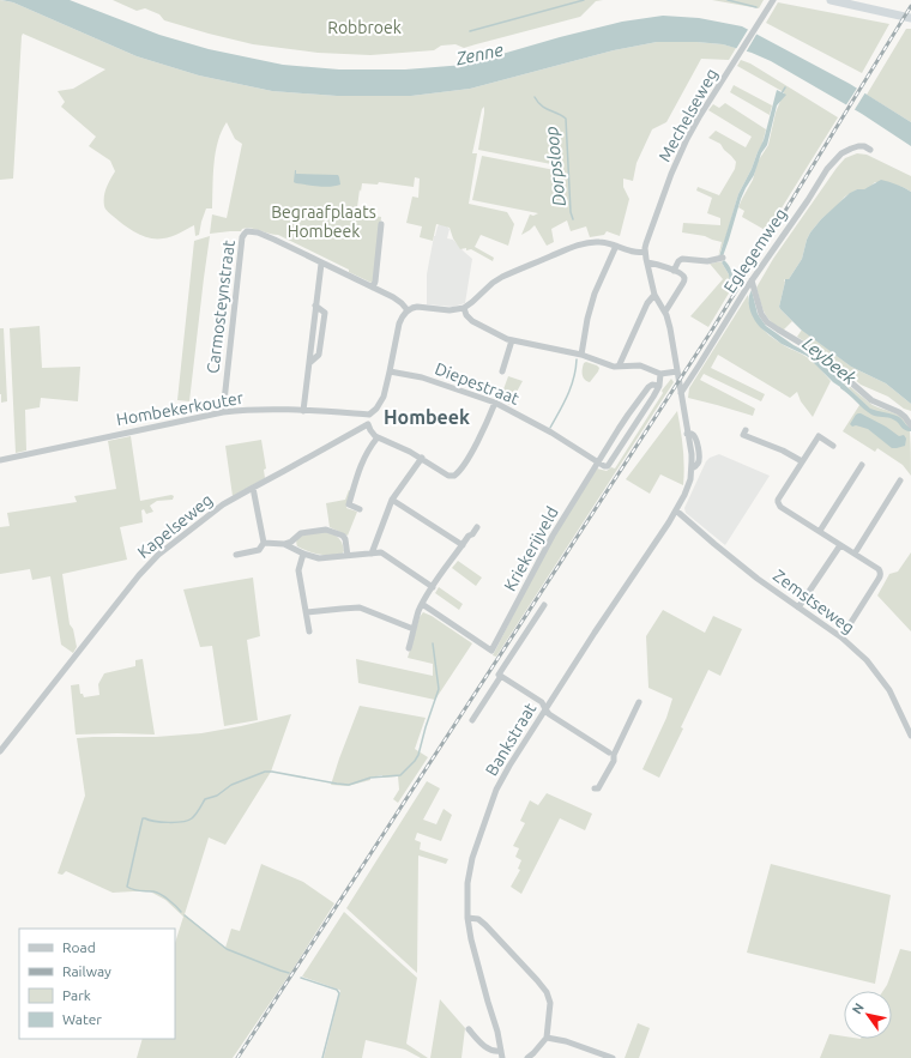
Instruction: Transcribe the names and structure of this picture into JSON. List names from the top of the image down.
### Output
{
  "streets": {
    "street": [
      "Mechelseweg",
      "Eglegemweg",
      "Carmosteynstraat",
      "Diepestraat",
      "Hombekerkouter",
      "Kapelseweg",
      "Kriekerijveld",
      "Zemstseweg",
      "Bankstraat"
    ]
  },
  "crossings": [
    ["Eglegemweg", "Bankstraat"],
    ["Carmosteynstraat", "Hombekerkouter"],
    ["Diepestraat", "Kriekerijveld"],
    ["Zemstseweg", "Bankstraat"]
  ],
  "districts": ["Hombeek"],
  "water": ["Zenne", "Dorpsloop", "Leybeek"],
  "parks": ["Robbroek", "Begraafplaats Hombeek"],
  "legend": [
    "Road",
    "Railway",
    "Park",
    "Water"
  ],
  "north": "top left"
}
